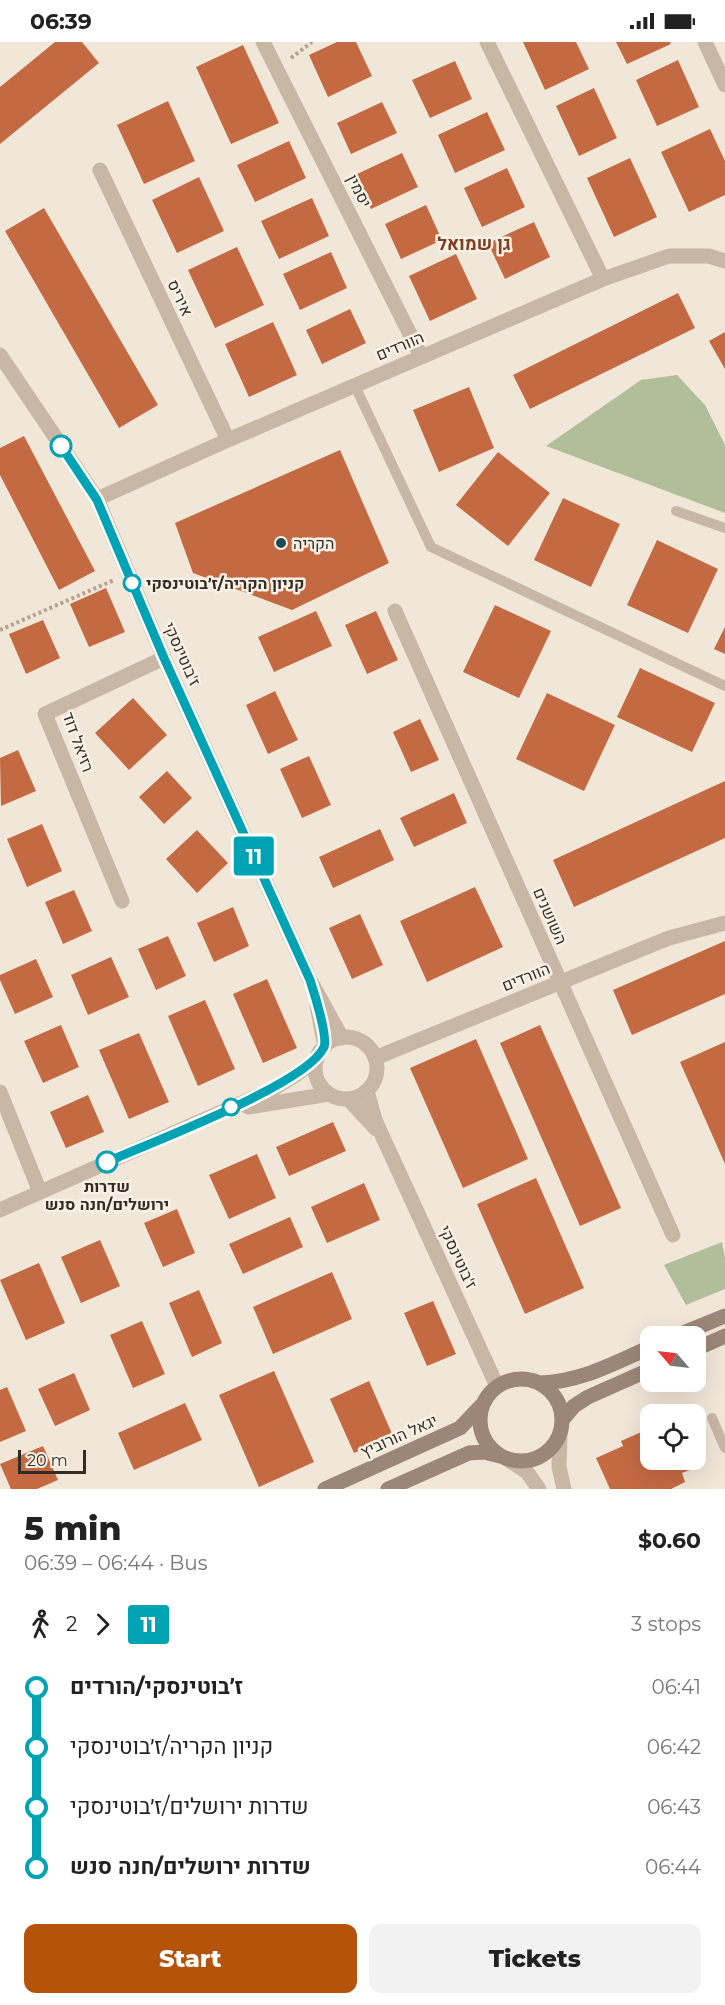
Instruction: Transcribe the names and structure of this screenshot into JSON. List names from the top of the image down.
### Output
{
  "streets": {
    "main road": ["יגאל הורוביץ"],
    "street": [
      "יסמין",
      "איריס",
      "הוורדים",
      "ז'בוטינסקי",
      "רזיאל דוד",
      "השושנים"
    ]
  },
  "crossings": [
    ["יסמין", "הוורדים"],
    ["איריס", "הוורדים"],
    ["הוורדים", "ז'בוטינסקי"],
    ["הוורדים", "השושנים"],
    ["ז'בוטינסקי", "רזיאל דוד"],
    ["ז'בוטינסקי", "יגאל הורוביץ"]
  ],
  "districts": ["גן שמואל"],
  "places": ["הקריה", "קניון הקריה/ז׳בוטינסקי", "שדרות ירושלים/חנה סנש"],
  "lines": ["bus line 11"],
  "scale_bar": "20 m",
  "north": "top left",
  "page": {
    "status": "06:39",
    "on_map": "11",
    "scale": "20 m",
    "heading": ["5 min", "06:39 – 06:44 · Bus", "$0.60"],
    "legs": ["2", "11", "3 stops"],
    "list": [
      {
        "name": "ז׳בוטינסקי/הורדים",
        "value": "06:41"
      },
      {
        "name": "קניון הקריה/ז׳בוטינסקי",
        "value": "06:42"
      },
      {
        "name": "שדרות ירושלים/ז׳בוטינסקי",
        "value": "06:43"
      },
      {
        "name": "שדרות ירושלים/חנה סנש",
        "value": "06:44"
      }
    ],
    "buttons": ["Start", "Tickets"]
  }
}
